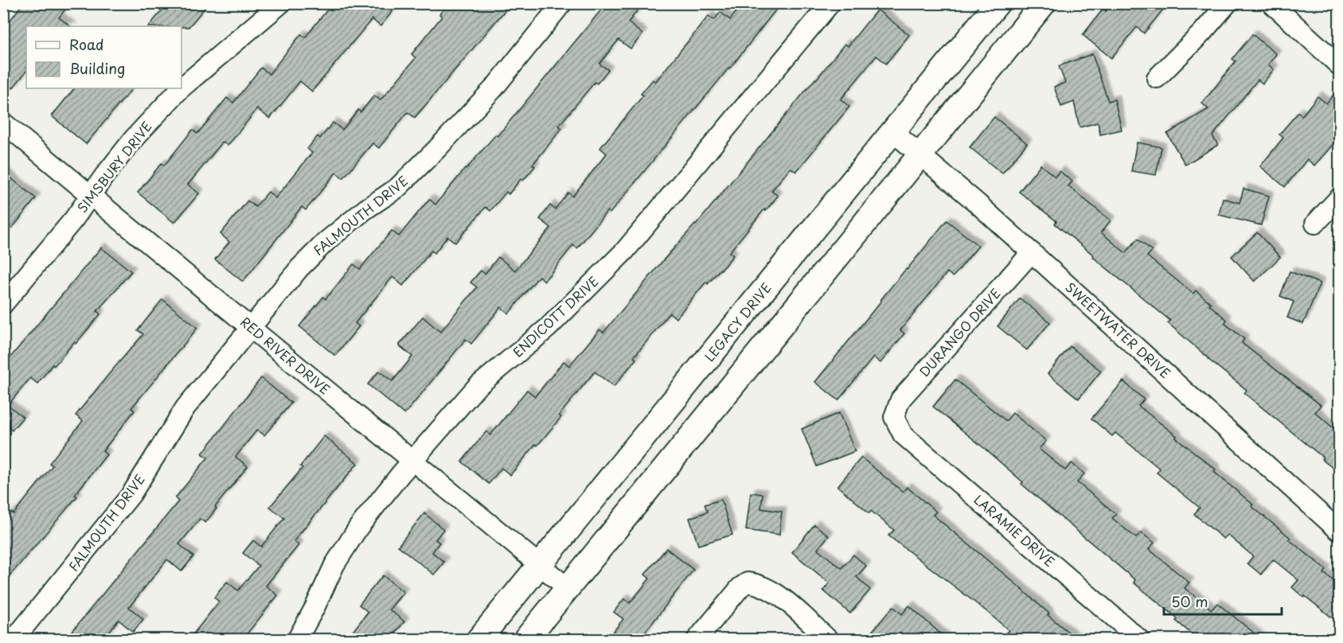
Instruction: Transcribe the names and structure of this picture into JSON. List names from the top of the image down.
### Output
{
  "streets": {
    "main road": ["LEGACY DRIVE"],
    "street": [
      "SIMSBURY DRIVE",
      "FALMOUTH DRIVE",
      "ENDICOTT DRIVE",
      "SWEETWATER DRIVE",
      "DURANGO DRIVE",
      "RED RIVER DRIVE",
      "LARAMIE DRIVE"
    ]
  },
  "crossings": [
    ["SIMSBURY DRIVE", "RED RIVER DRIVE"],
    ["FALMOUTH DRIVE", "RED RIVER DRIVE"],
    ["ENDICOTT DRIVE", "RED RIVER DRIVE"],
    ["LEGACY DRIVE", "SWEETWATER DRIVE"],
    ["LEGACY DRIVE", "RED RIVER DRIVE"],
    ["SWEETWATER DRIVE", "DURANGO DRIVE"],
    ["DURANGO DRIVE", "LARAMIE DRIVE"]
  ],
  "legend": ["Road", "Building"],
  "scale_bar": "50 m"
}
